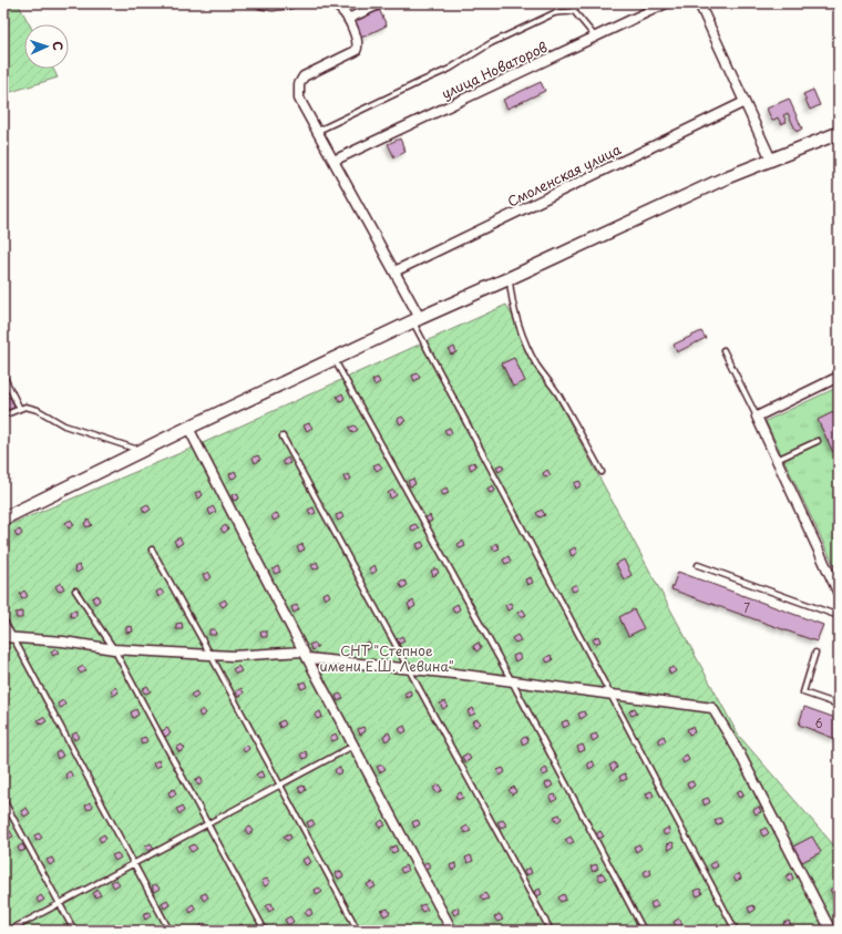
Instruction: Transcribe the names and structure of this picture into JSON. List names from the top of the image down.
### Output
{
  "streets": {
    "street": ["улица Новаторов", "Смоленская улица"]
  },
  "parks": ["СНТ \"Степное имени Е.Ш. Левина\""],
  "house_numbers": ["7", "6"],
  "north": "right"
}
